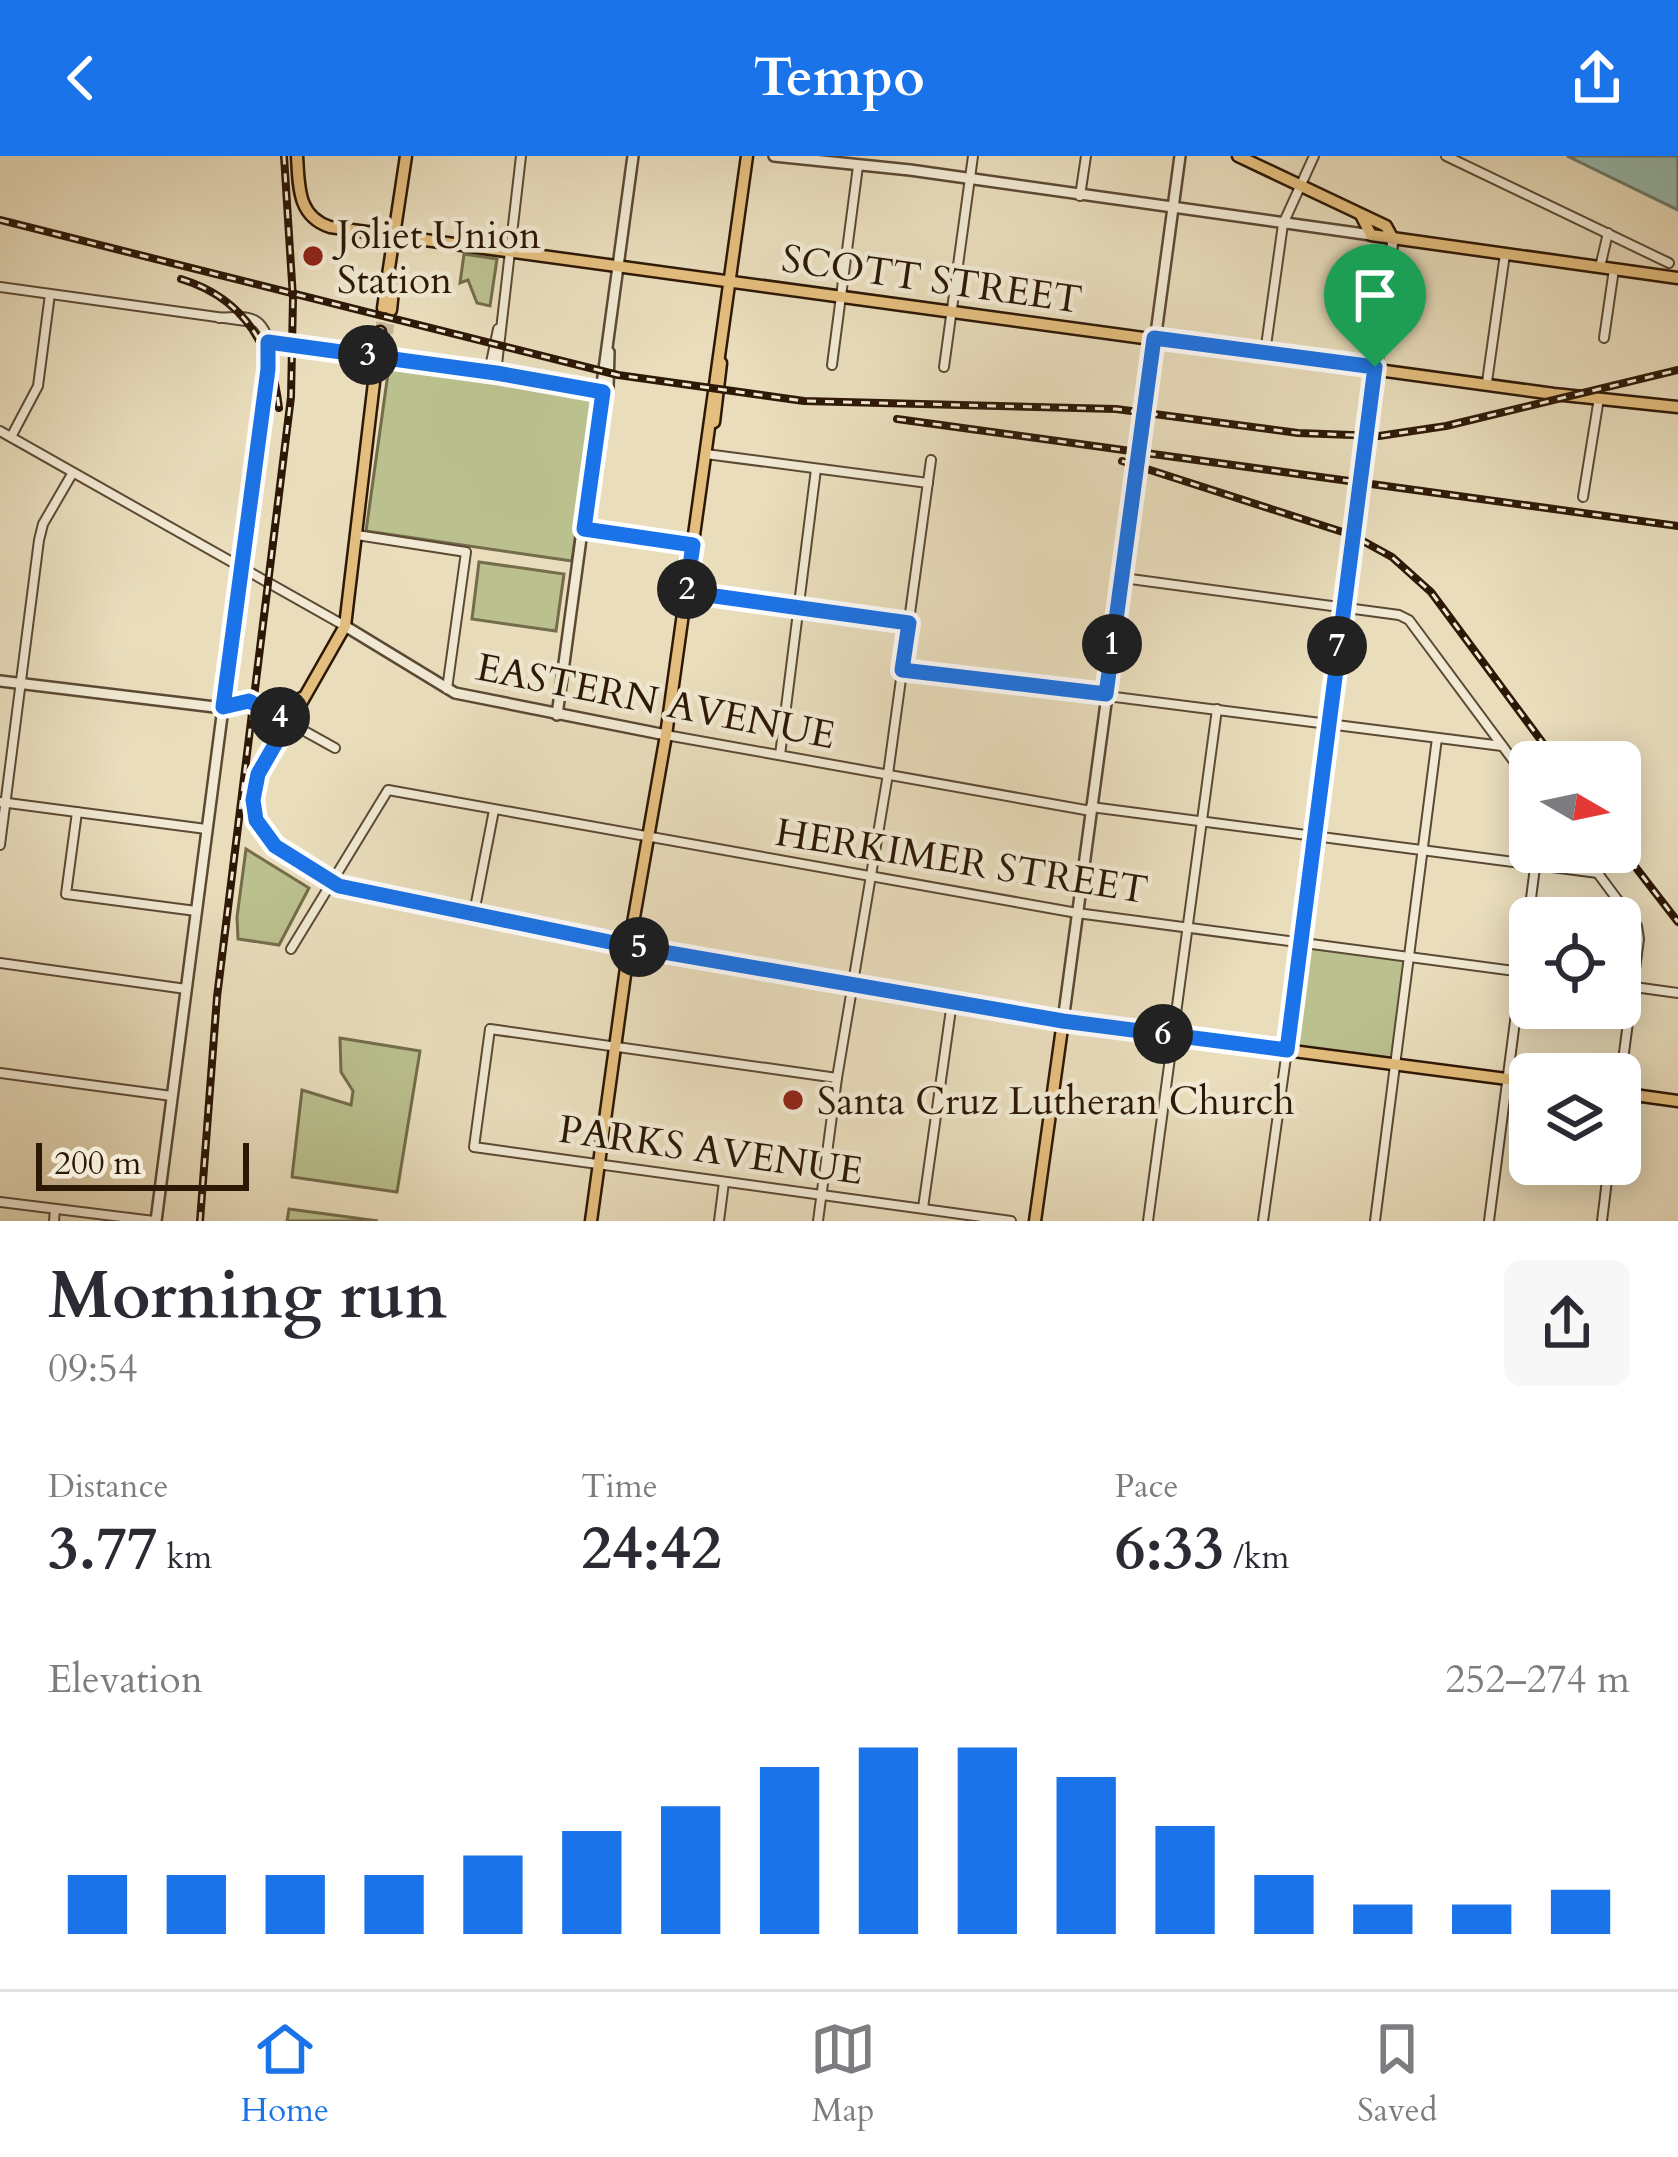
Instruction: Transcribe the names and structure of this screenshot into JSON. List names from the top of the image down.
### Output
{
  "streets": {
    "main road": ["SCOTT STREET"],
    "street": ["EASTERN AVENUE", "HERKIMER STREET", "PARKS AVENUE"]
  },
  "places": ["Joliet Union Station", "Santa Cruz Lutheran Church"],
  "scale_bar": "200 m",
  "north": "right",
  "page": {
    "header": "Tempo",
    "pins": [
      "3",
      "2",
      "1",
      "7",
      "4",
      "5",
      "6"
    ],
    "scale": "200 m",
    "heading": ["Morning run", "09:54"],
    "stats": [
      ["Distance", "3.77 km"],
      ["Time", "24:42"],
      ["Pace", "6:33 /km"]
    ],
    "chart": ["Elevation", "252–274 m"],
    "tabs": ["Home", "Map", "Saved"]
  }
}
